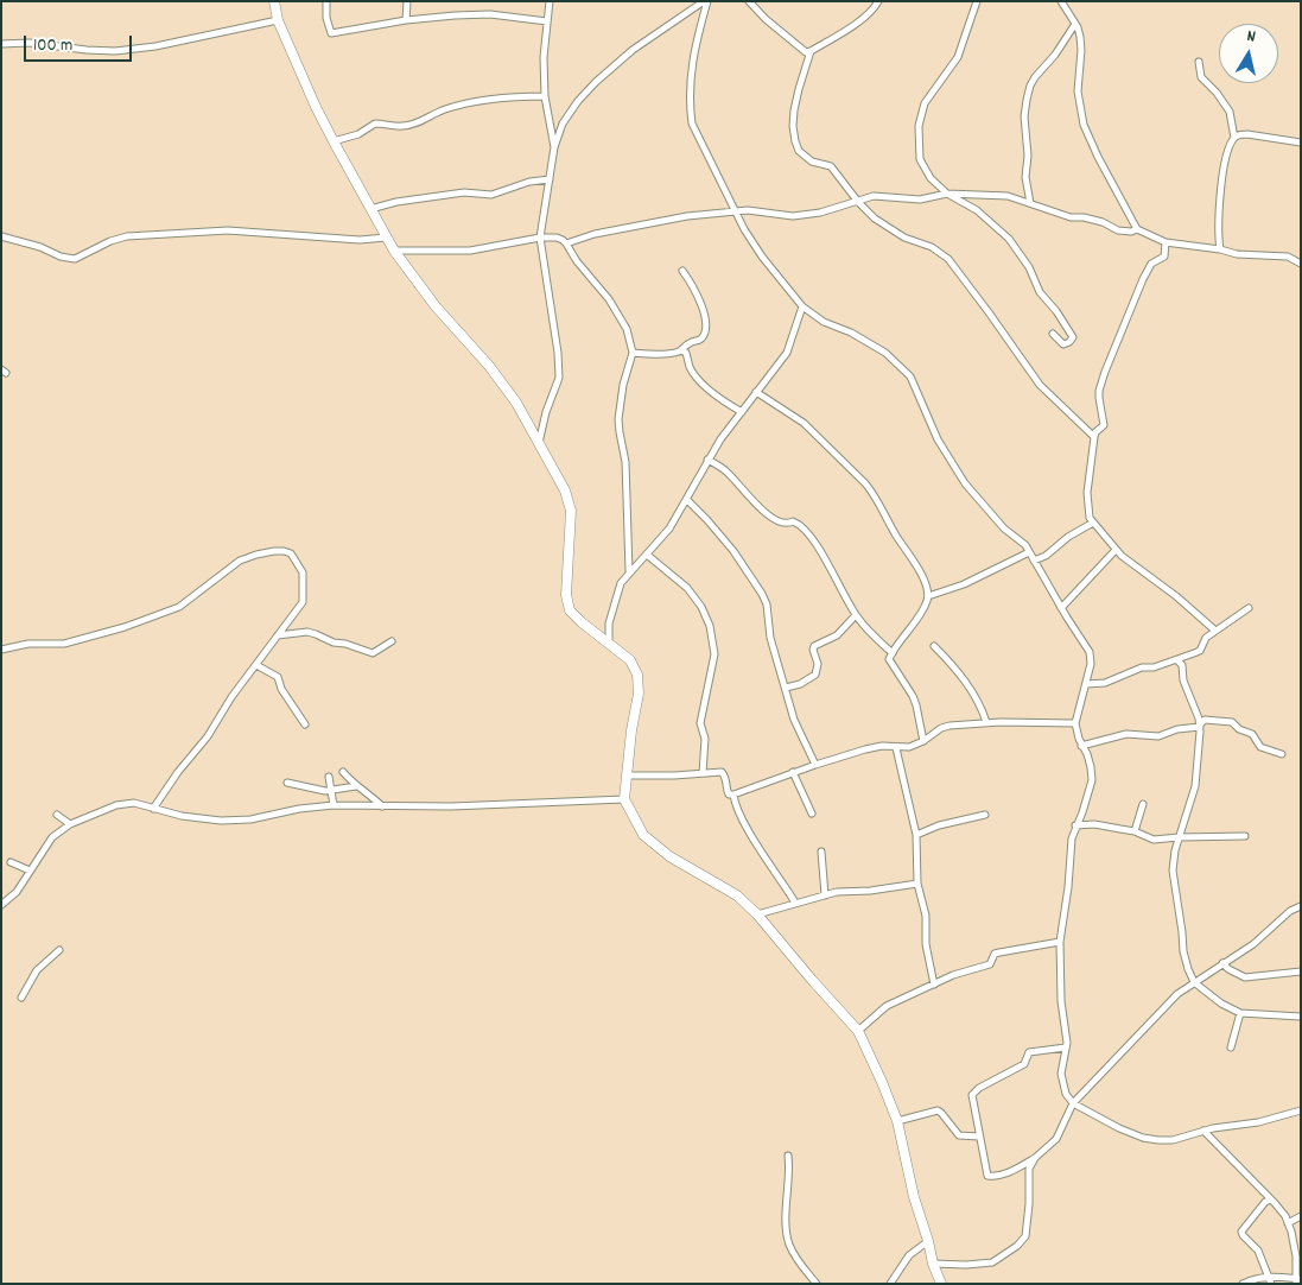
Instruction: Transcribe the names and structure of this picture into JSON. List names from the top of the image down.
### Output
{
  "scale_bar": "100 m",
  "north": "top"
}
